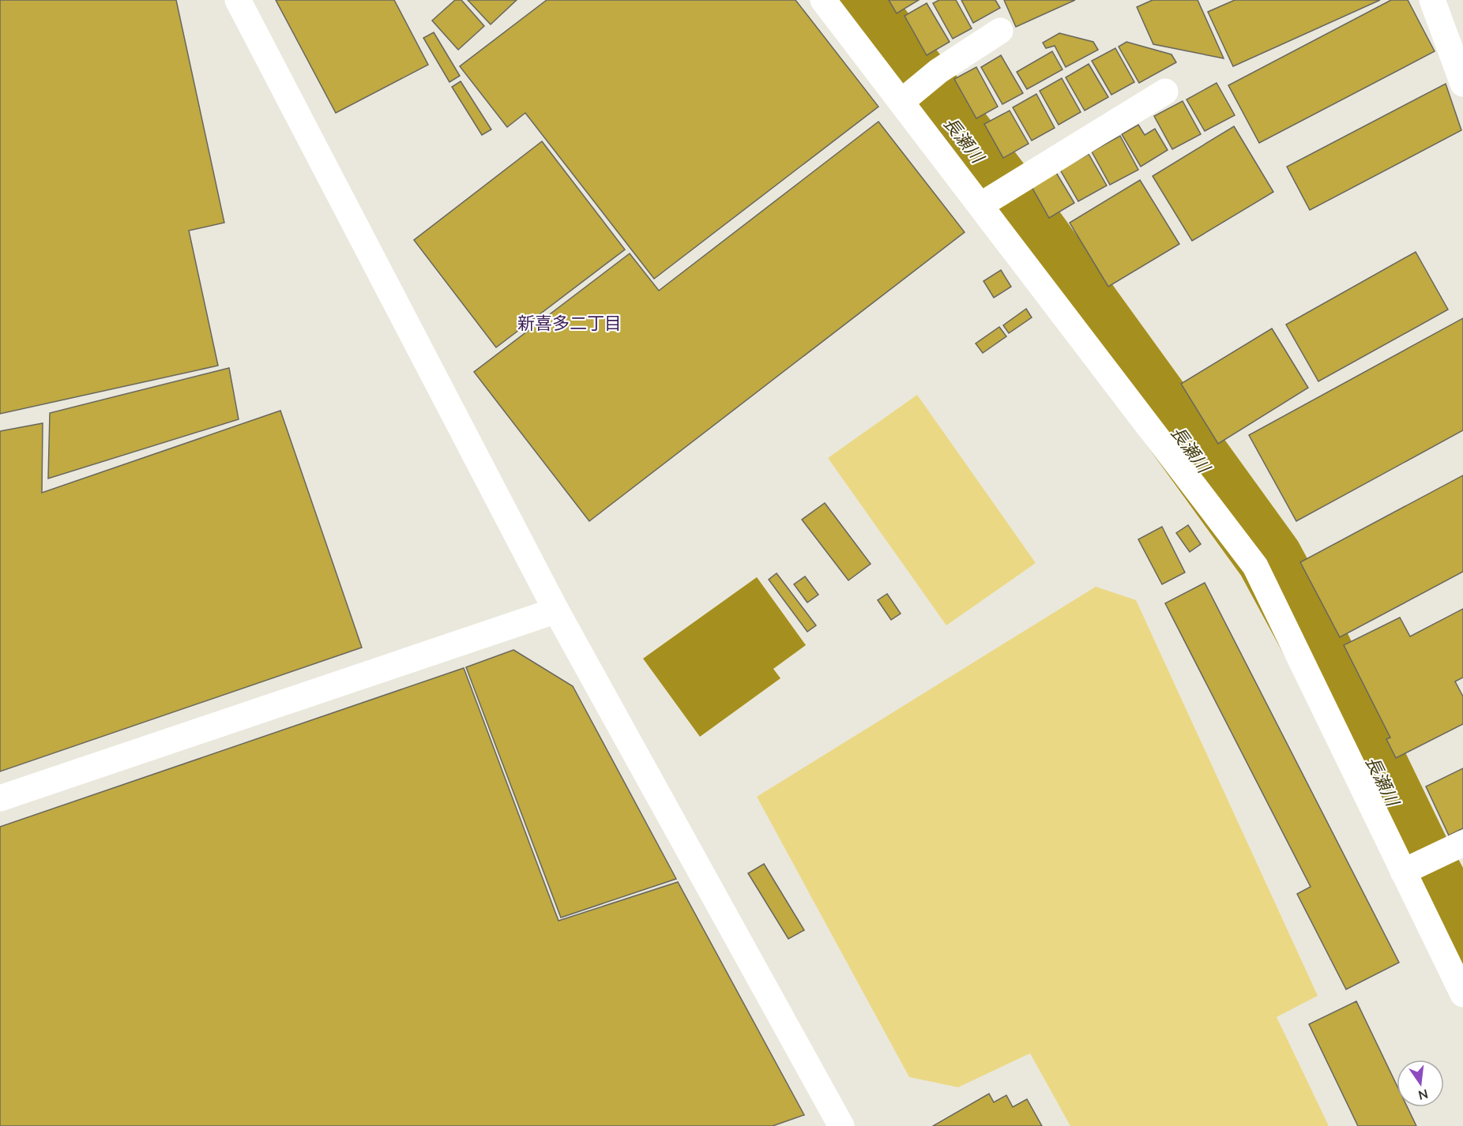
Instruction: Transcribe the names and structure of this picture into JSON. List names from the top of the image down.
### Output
{
  "districts": ["新喜多二丁目"],
  "water": ["長瀬川"],
  "north": "bottom"
}
